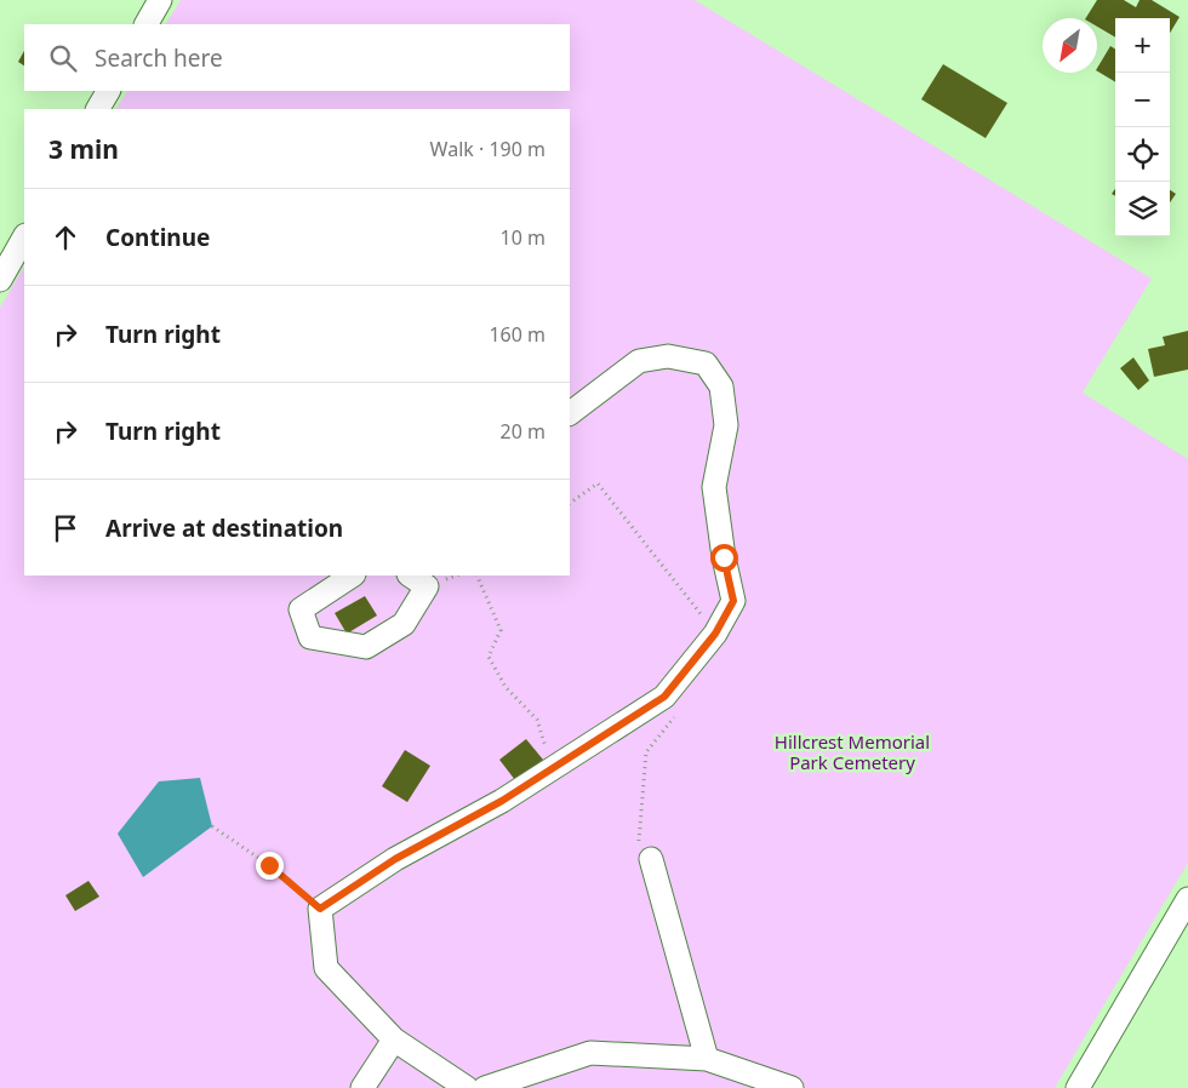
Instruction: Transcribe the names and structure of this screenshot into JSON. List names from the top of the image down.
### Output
{
  "parks": ["Hillcrest Memorial Park Cemetery"],
  "north": "bottom left",
  "page": {
    "map_buttons": ["+", "−"],
    "search": "Search here",
    "heading": ["3 min", "Walk · 190 m"],
    "list": [
      ["Continue", "10 m"],
      ["Turn right", "160 m"],
      ["Turn right", "20 m"],
      "Arrive at destination"
    ]
  }
}
